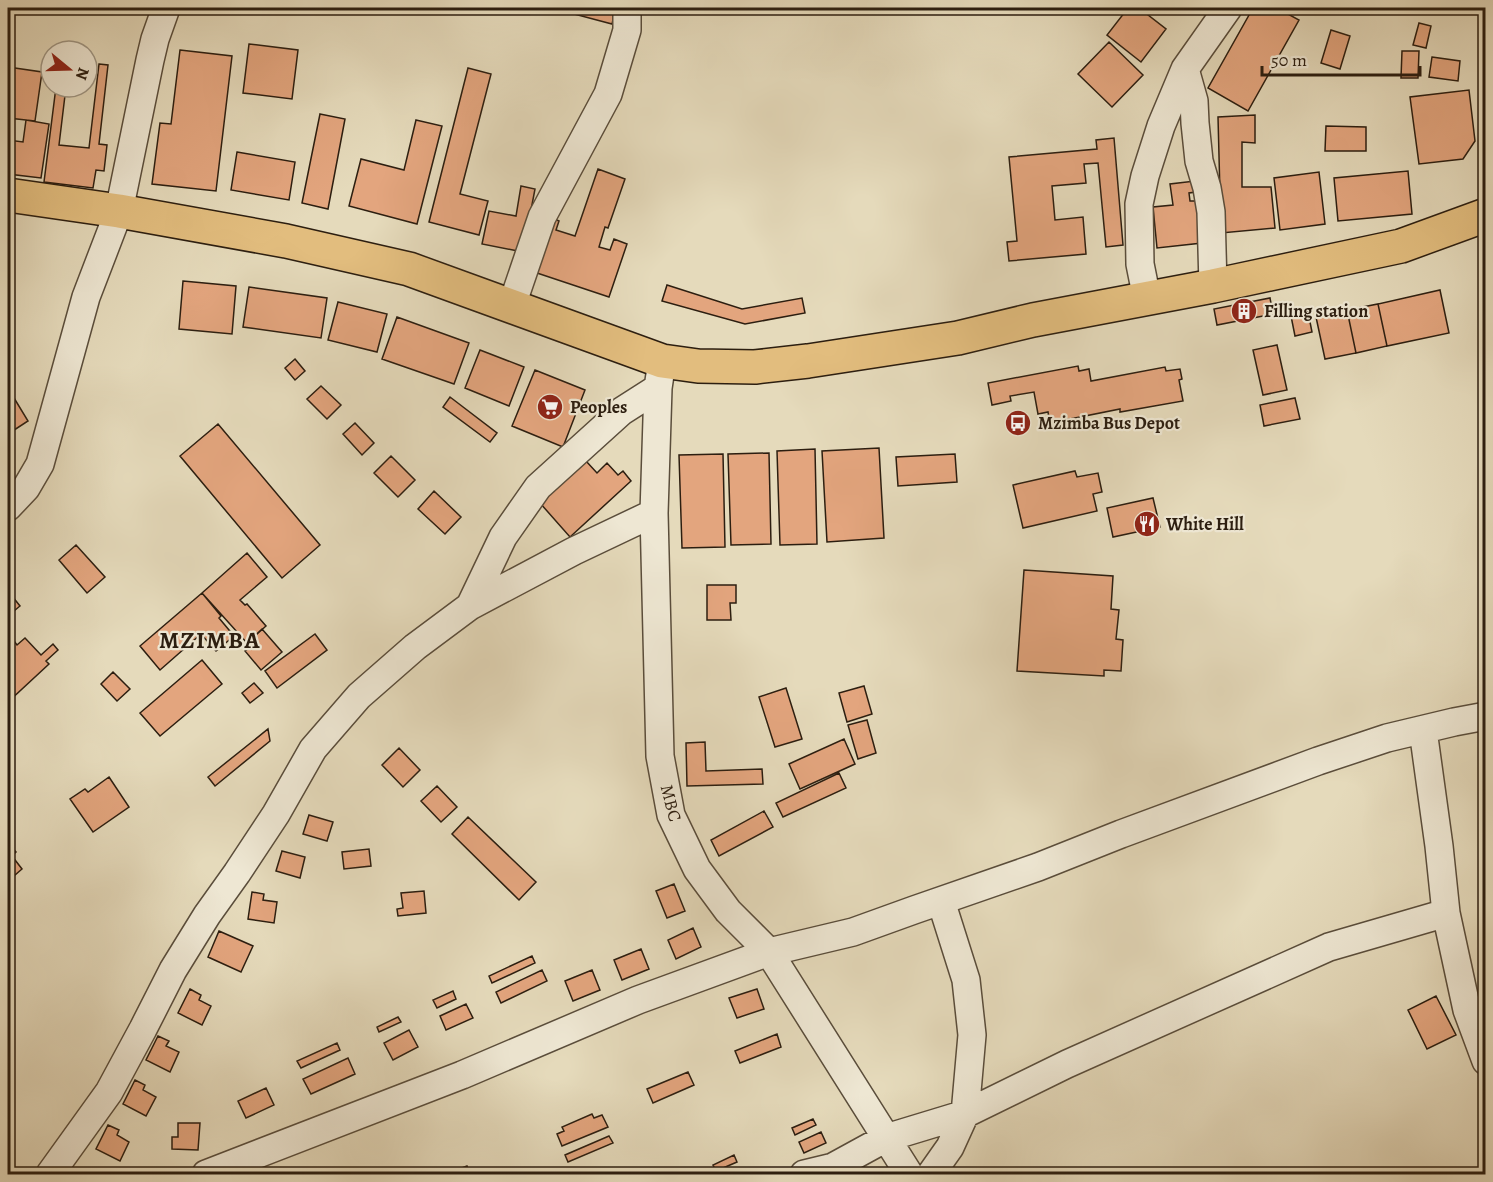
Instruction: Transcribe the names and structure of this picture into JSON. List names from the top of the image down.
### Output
{
  "streets": {
    "street": ["MBC"]
  },
  "districts": ["MZIMBA"],
  "places": {
    "building": ["Filling station"],
    "supermarket": ["Peoples"],
    "bus stop": ["Mzimba Bus Depot"],
    "restaurant": ["White Hill"]
  },
  "scale_bar": "50 m",
  "north": "right"
}
